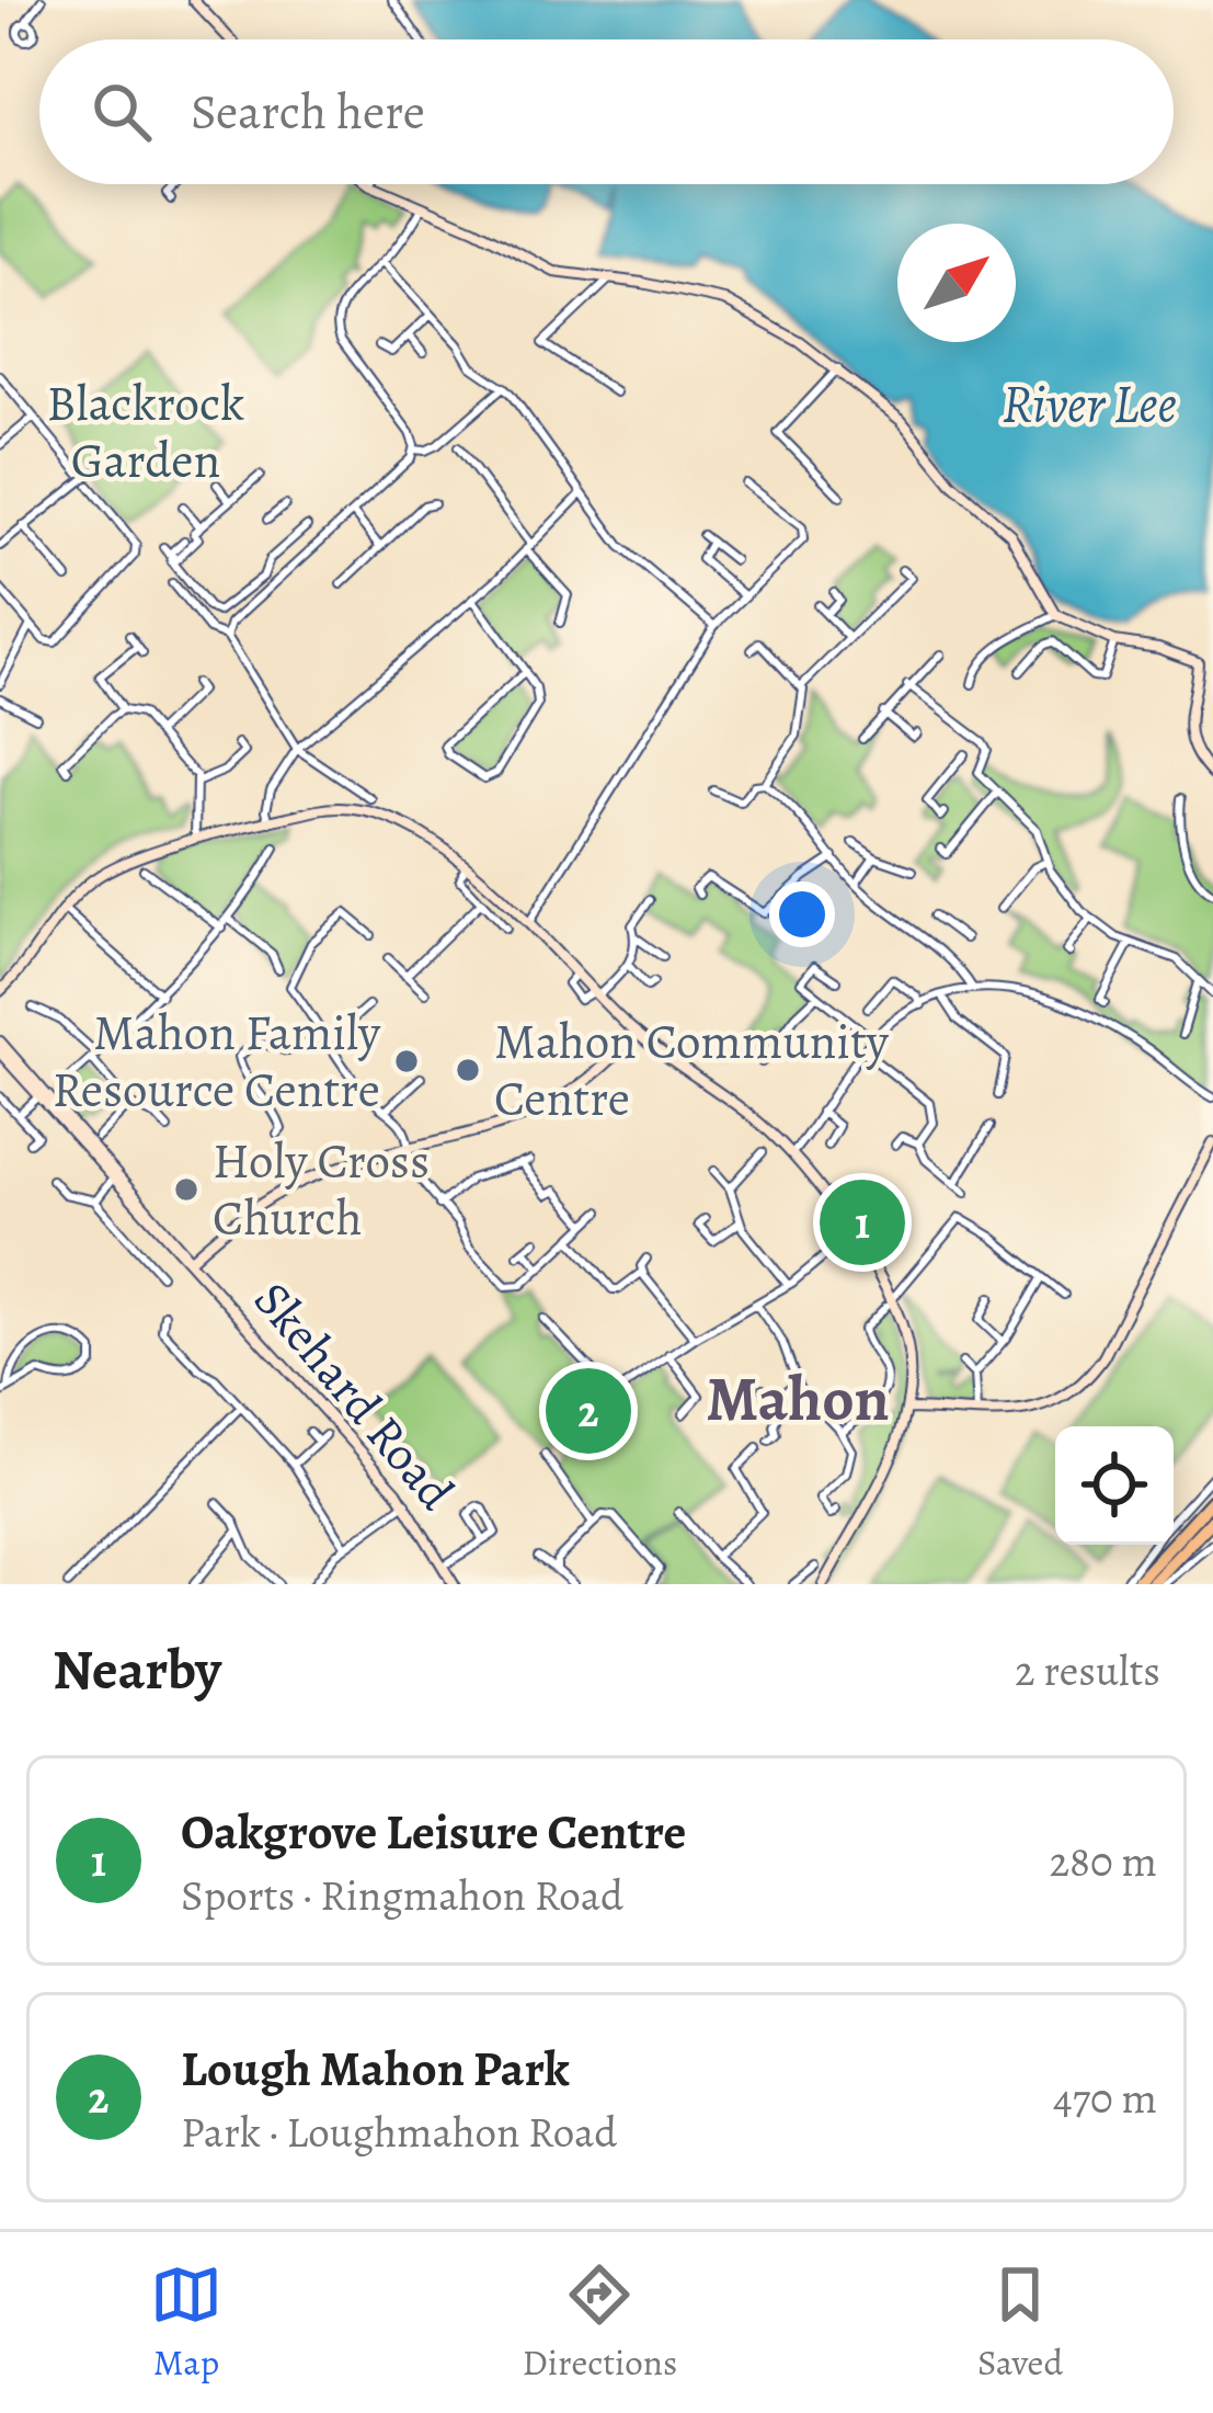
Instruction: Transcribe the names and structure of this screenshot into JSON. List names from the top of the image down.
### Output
{
  "streets": {
    "street": ["Skehard Road"]
  },
  "districts": ["Mahon"],
  "water": ["River Lee"],
  "parks": ["Blackrock Garden"],
  "places": ["Mahon Family Resource Centre", "Mahon Community Centre", "Holy Cross Church"],
  "north": "top right",
  "page": {
    "search": "Search here",
    "pins": ["1", "2"],
    "heading": ["Nearby", "2 results"],
    "list": [
      {
        "mark": "1",
        "name": "Oakgrove Leisure Centre",
        "note": "Sports · Ringmahon Road",
        "value": "280 m"
      },
      {
        "mark": "2",
        "name": "Lough Mahon Park",
        "note": "Park · Loughmahon Road",
        "value": "470 m"
      }
    ],
    "nav": ["Map", "Directions", "Saved"]
  }
}
